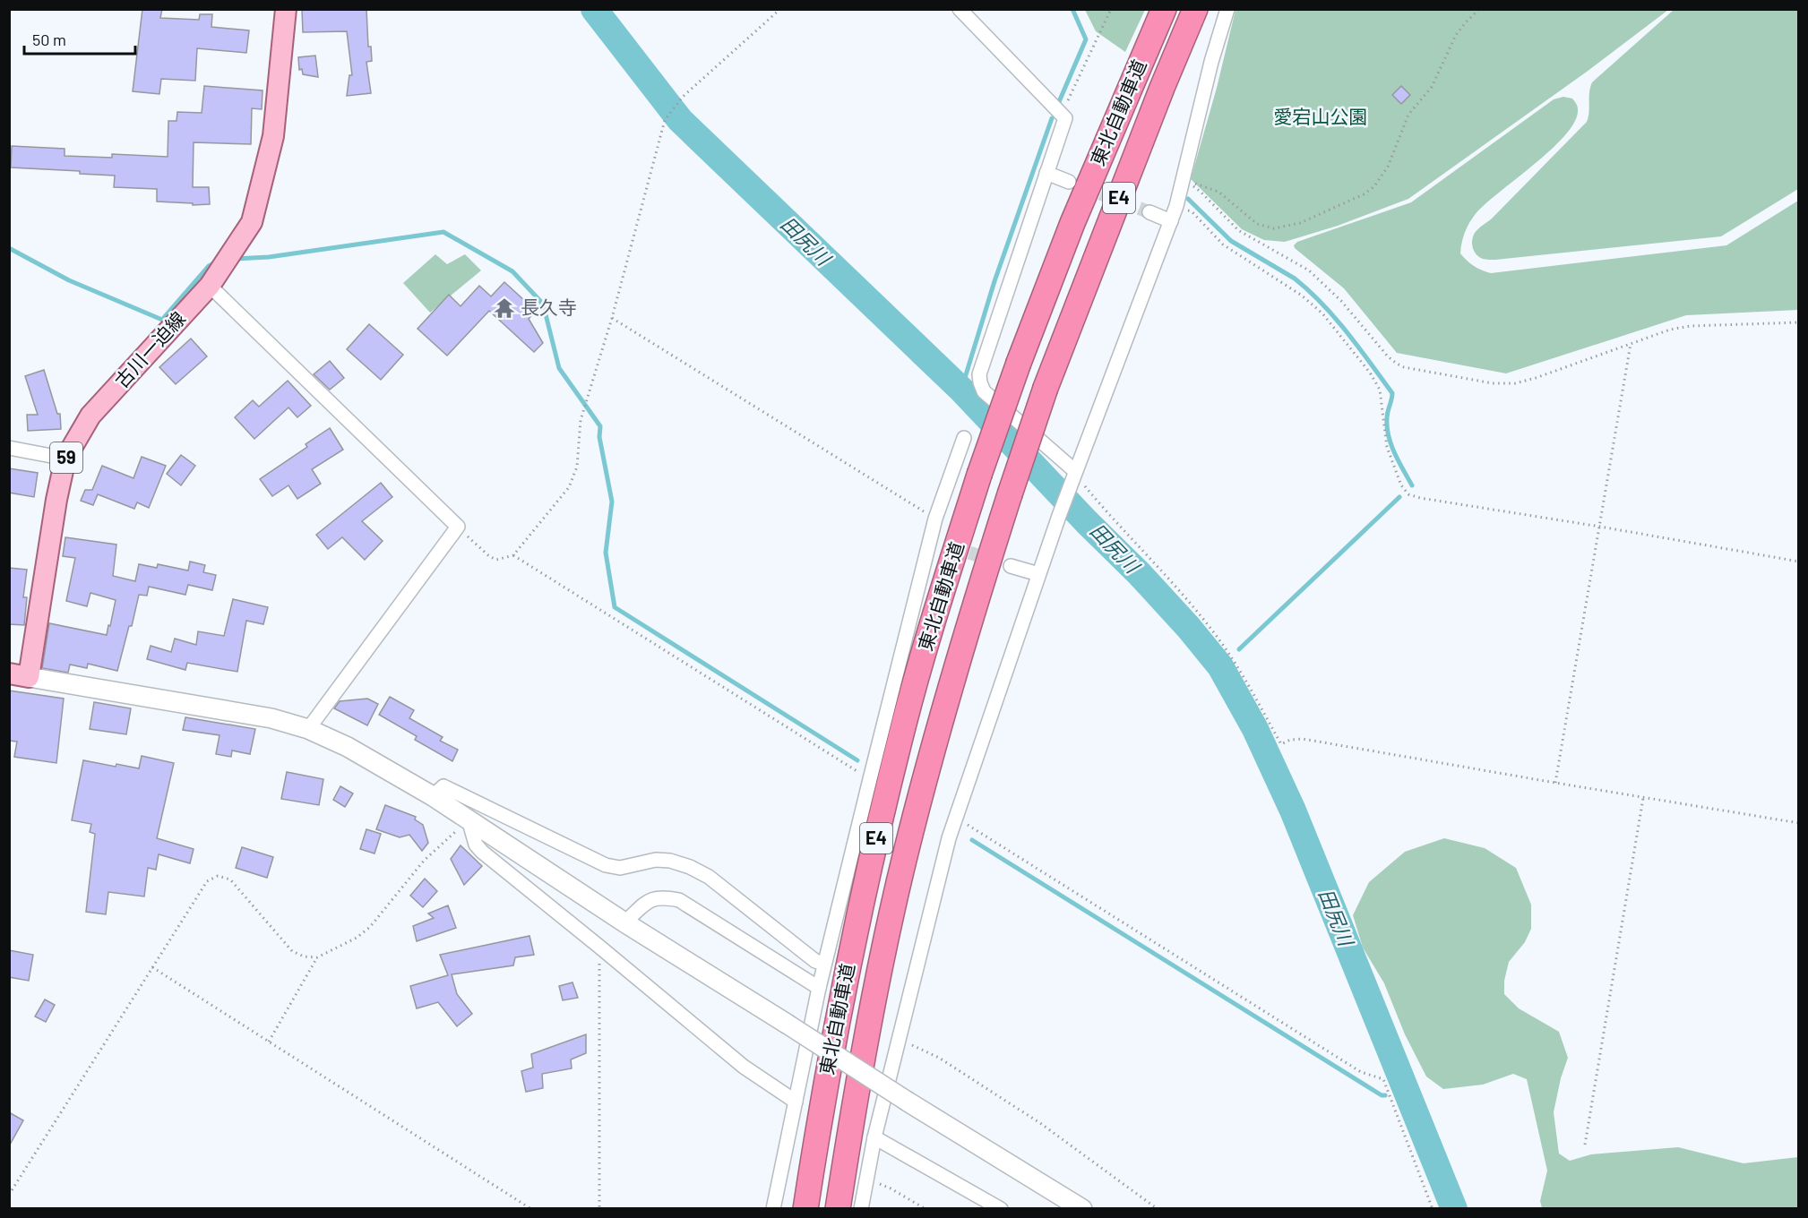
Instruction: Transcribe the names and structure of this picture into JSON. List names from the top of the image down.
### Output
{
  "streets": {
    "highway": ["東北自動車道", "E4"],
    "main road": ["古川一迫線", "59"]
  },
  "water": ["田尻川"],
  "parks": ["愛宕山公園"],
  "places": {
    "temple": ["長久寺"]
  },
  "scale_bar": "50 m"
}
